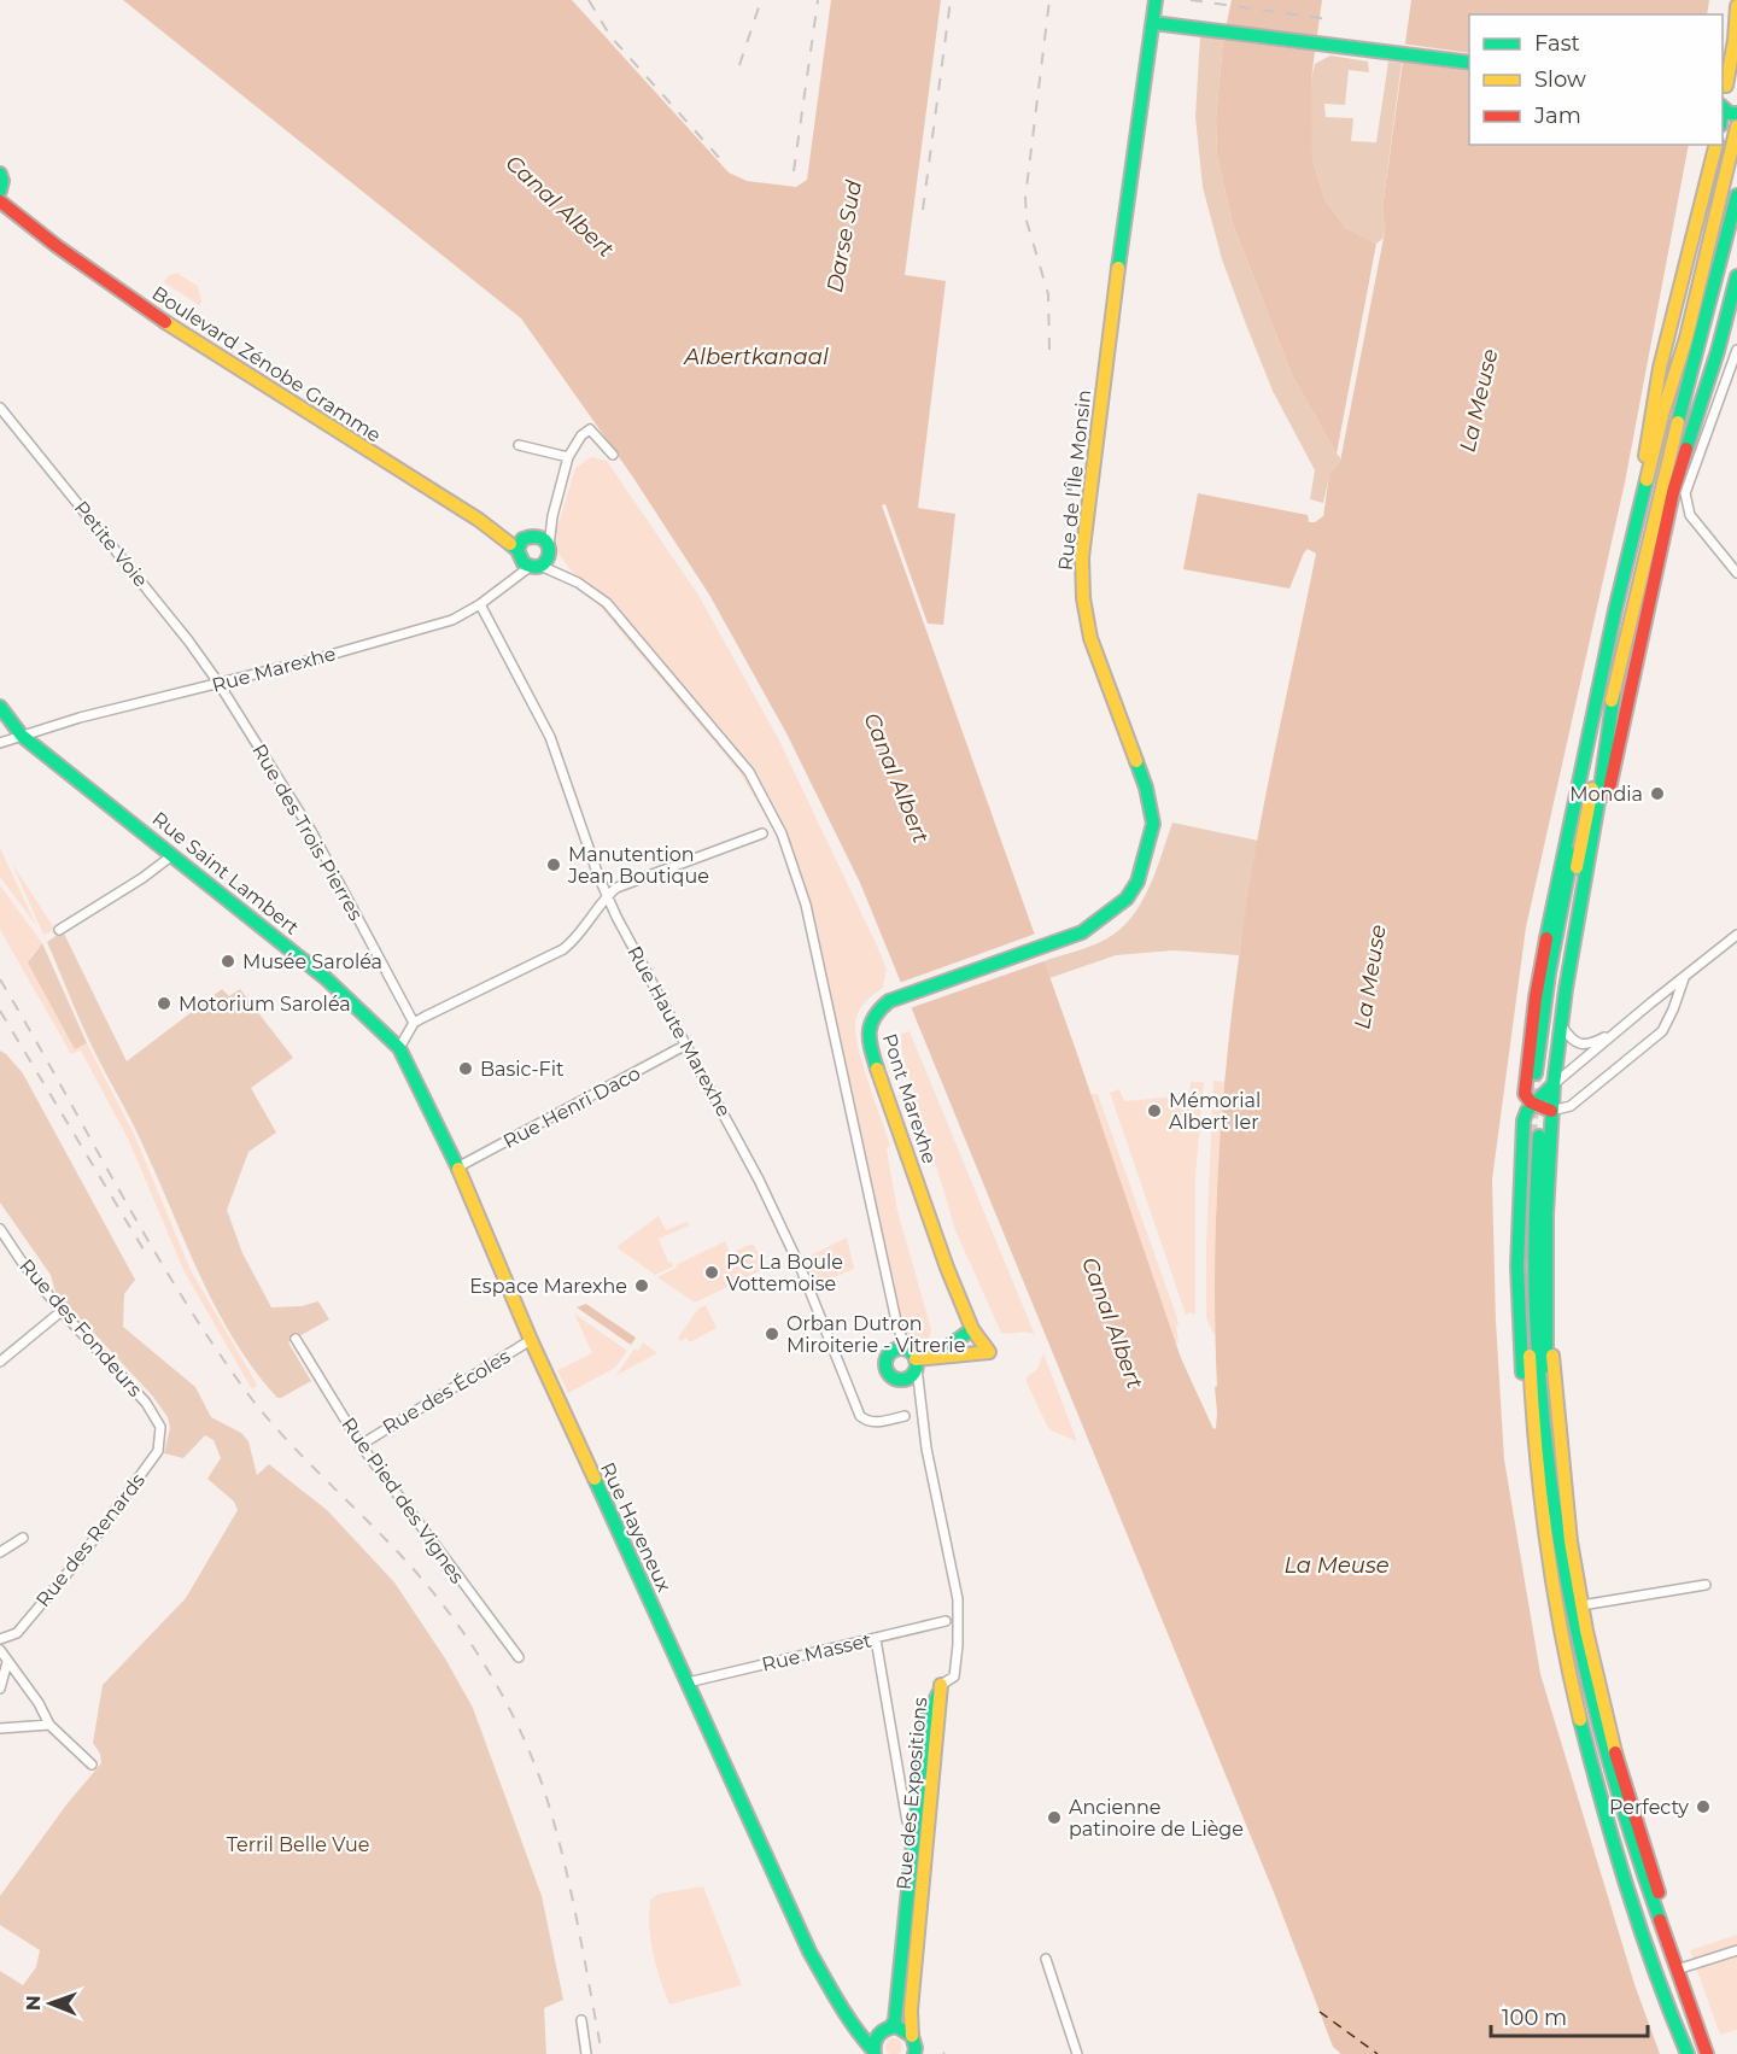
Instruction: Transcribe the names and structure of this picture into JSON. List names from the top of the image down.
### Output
{
  "streets": {
    "main road": [
      "Boulevard Zénobe Gramme",
      "Rue de l'Île Monsin",
      "Rue Saint Lambert",
      "Pont Marexhe",
      "Rue Hayeneux",
      "Rue des Expositions"
    ],
    "street": [
      "Petite Voie",
      "Rue Marexhe",
      "Rue des Trois Pierres",
      "Rue Haute Marexhe",
      "Rue Henri Daco",
      "Rue des Fondeurs",
      "Rue des Écoles",
      "Rue Pied des Vignes",
      "Rue des Renards",
      "Rue Masset"
    ]
  },
  "crossings": [
    ["Boulevard Zénobe Gramme", "Rue Marexhe"],
    ["Rue de l'Île Monsin", "Pont Marexhe"],
    ["Petite Voie", "Rue Marexhe"],
    ["Petite Voie", "Rue des Trois Pierres"],
    ["Rue Marexhe", "Rue des Trois Pierres"],
    ["Rue Marexhe", "Rue Saint Lambert"],
    ["Rue Marexhe", "Rue Haute Marexhe"],
    ["Rue Saint Lambert", "Rue Hayeneux"],
    ["Rue Haute Marexhe", "Rue Henri Daco"],
    ["Rue Henri Daco", "Rue Hayeneux"],
    ["Rue des Fondeurs", "Rue des Renards"],
    ["Rue des Écoles", "Rue Pied des Vignes"],
    ["Rue des Écoles", "Rue Hayeneux"],
    ["Rue Hayeneux", "Rue Masset"],
    ["Rue Hayeneux", "Rue des Expositions"]
  ],
  "water": [
    "Canal Albert",
    "Darse Sud",
    "Albertkanaal",
    "La Meuse"
  ],
  "parks": ["Terril Belle Vue"],
  "places": [
    "Mondia",
    "Manutention Jean Boutique",
    "Musée Saroléa",
    "Motorium Saroléa",
    "Basic-Fit",
    "Mémorial Albert Ier",
    "PC La Boule Vottemoise",
    "Espace Marexhe",
    "Orban Dutron Miroiterie - Vitrerie",
    "Perfecty",
    "Ancienne patinoire de Liège"
  ],
  "legend": ["Fast", "Slow", "Jam"],
  "scale_bar": "100 m",
  "north": "left"
}
